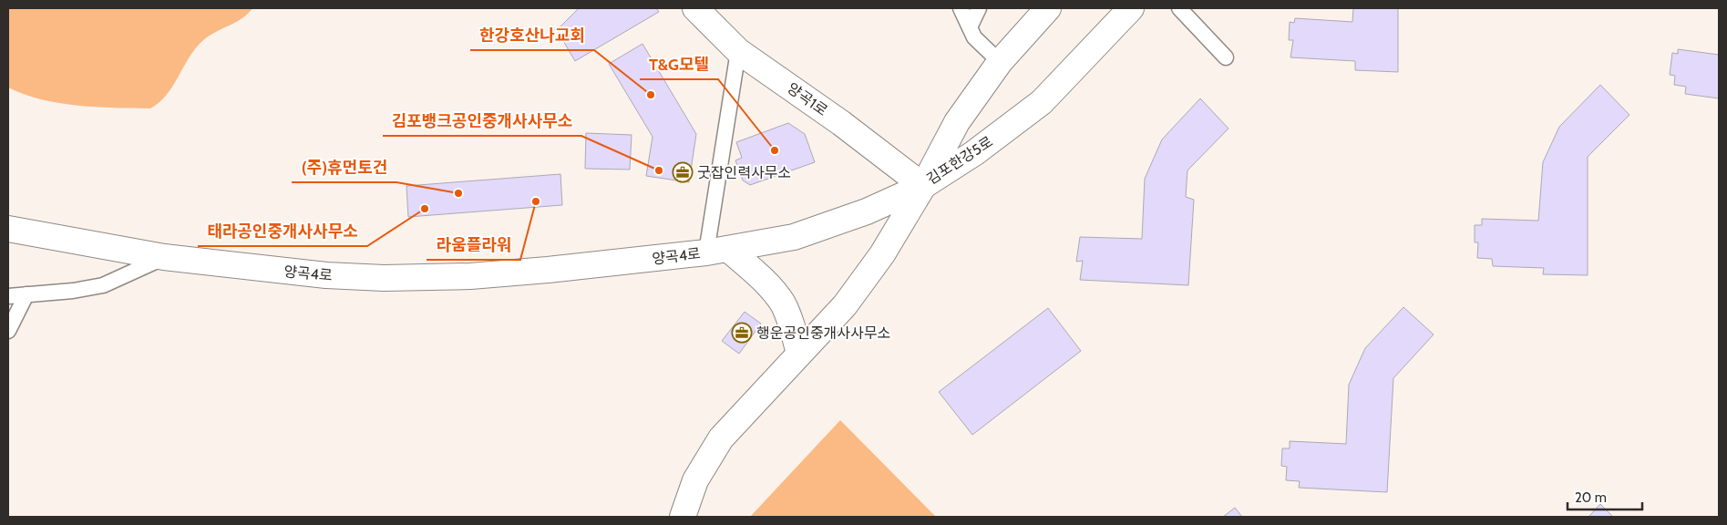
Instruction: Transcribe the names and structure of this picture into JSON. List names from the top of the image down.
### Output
{
  "streets": {
    "main road": ["양곡1로", "김포한강5로", "양곡4로"]
  },
  "crossings": [
    ["양곡1로", "김포한강5로"],
    ["양곡1로", "양곡4로"],
    ["김포한강5로", "양곡4로"]
  ],
  "places": {
    "other": [
      "한강호산나교회",
      "T&G모텔",
      "김포뱅크공인중개사사무소",
      "(주)휴먼토건",
      "라움플라워",
      "태라공인중개사사무소"
    ],
    "office": ["굿잡인력사무소", "행운공인중개사사무소"]
  },
  "scale_bar": "20 m"
}
